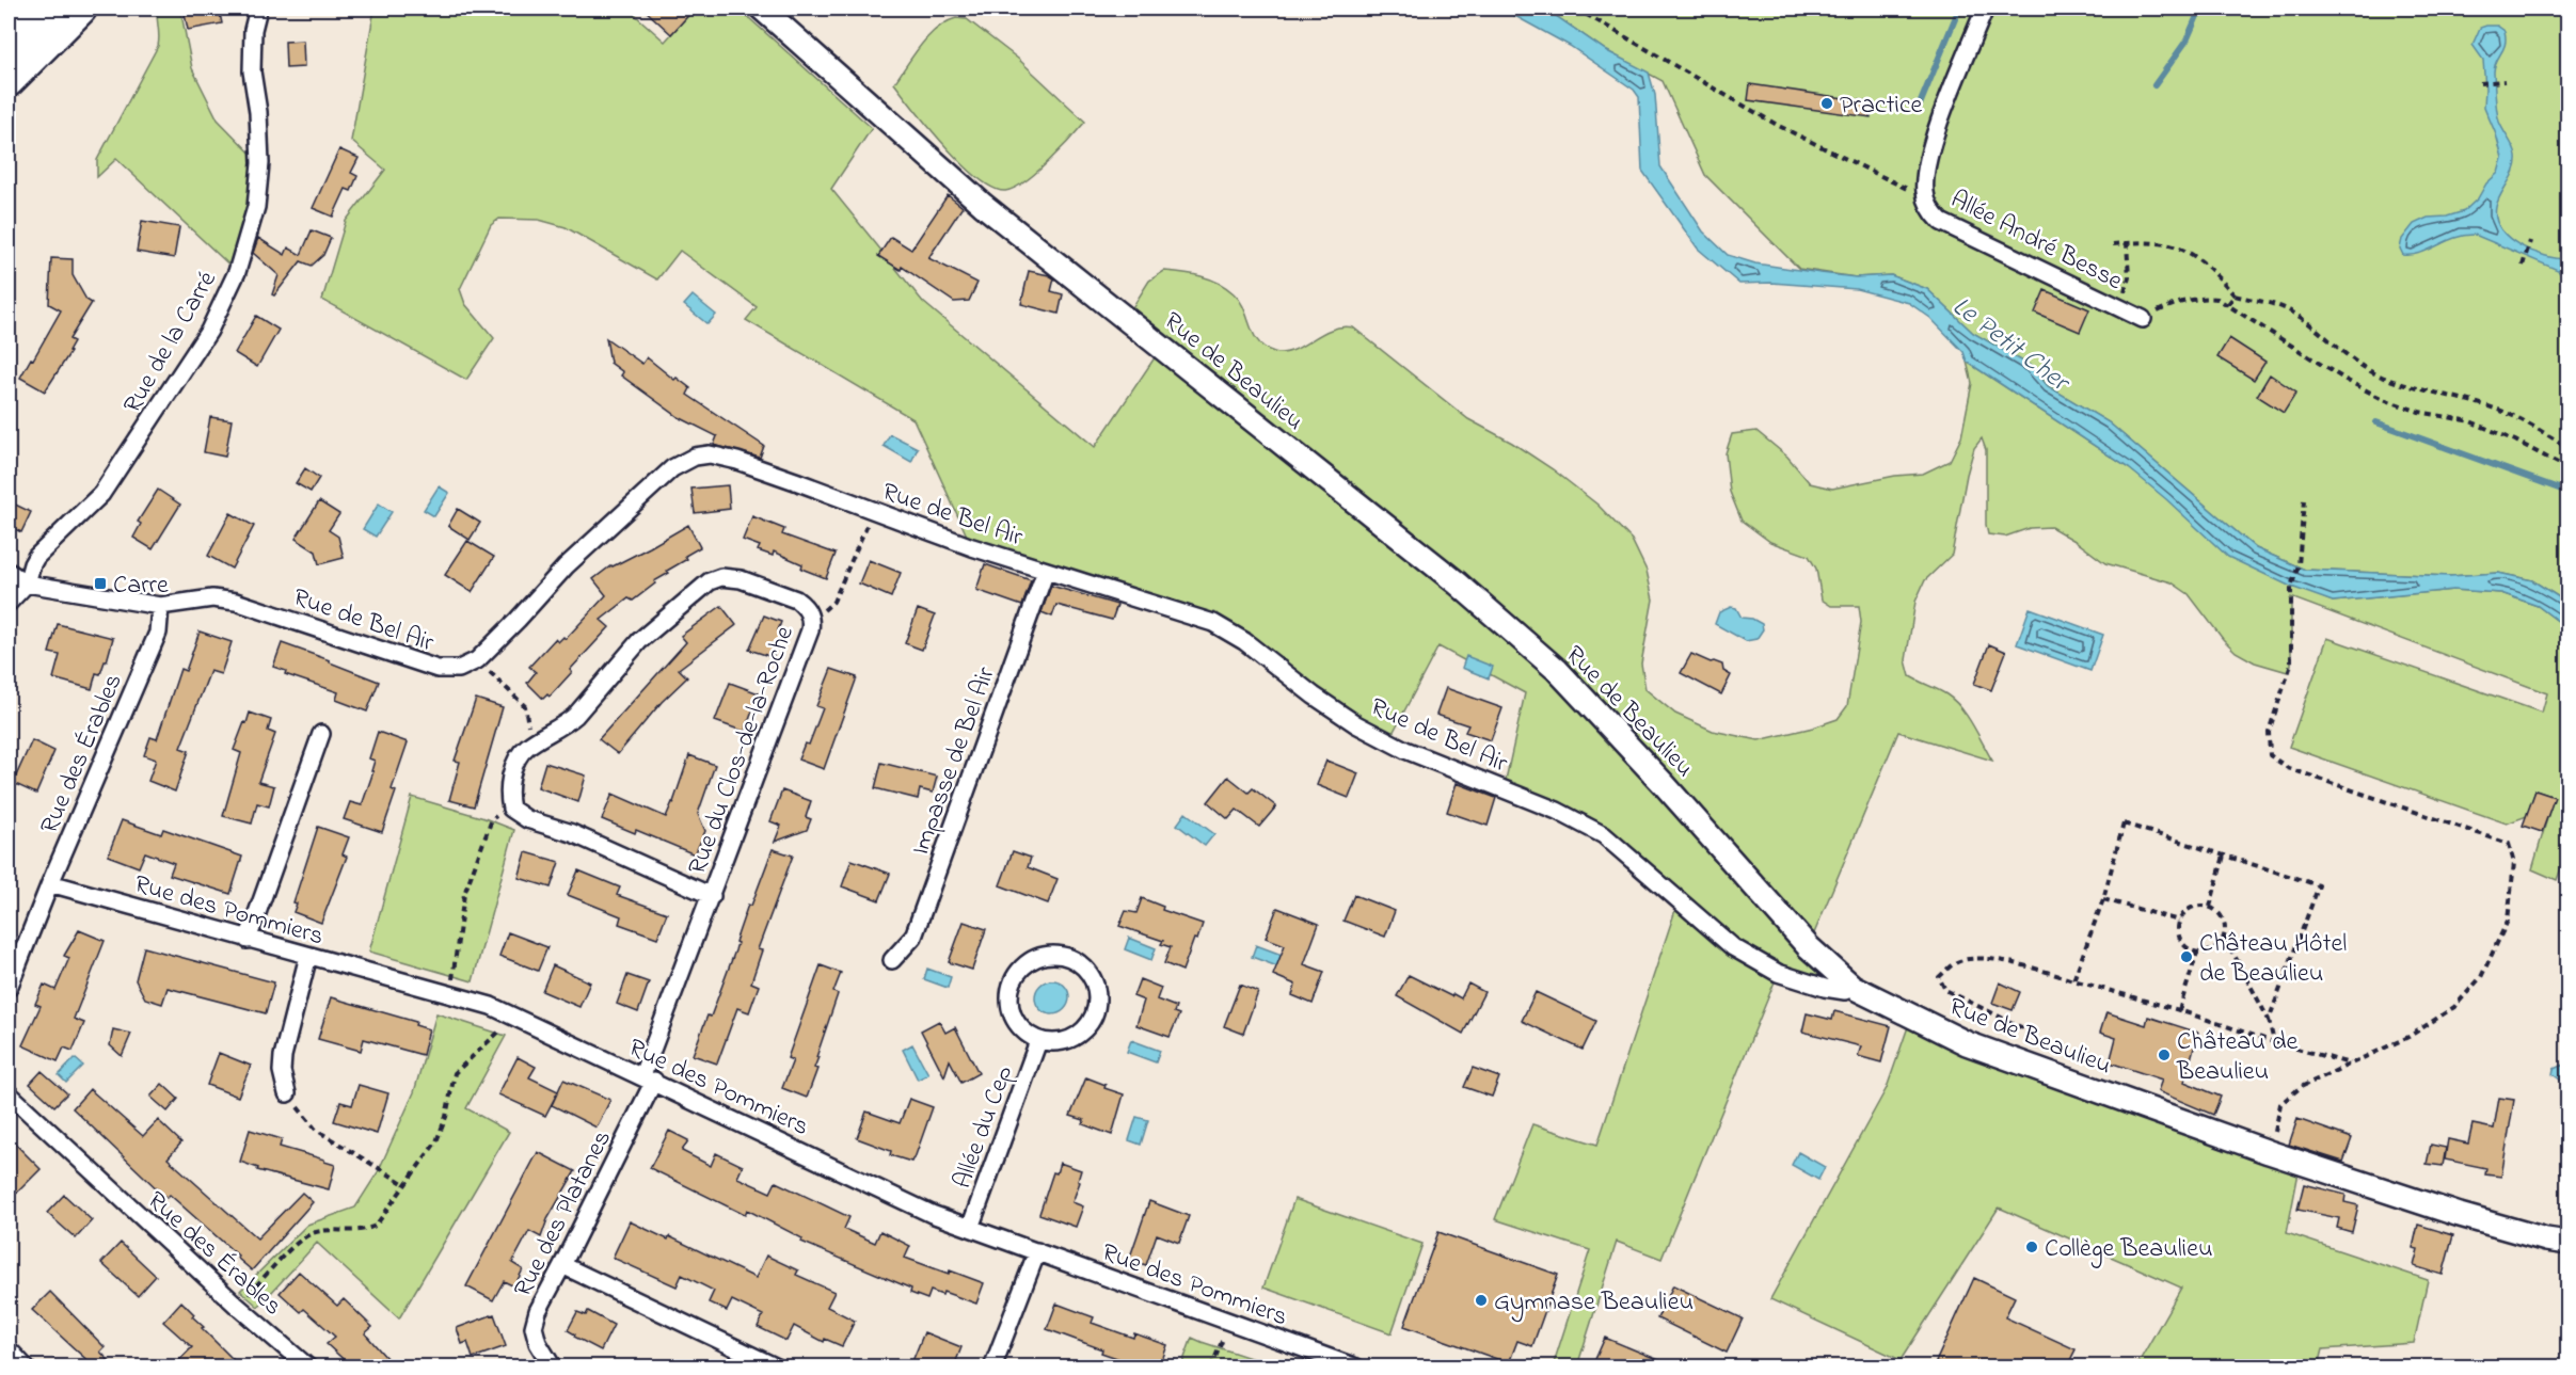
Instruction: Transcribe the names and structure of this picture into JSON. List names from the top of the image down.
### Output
{
  "streets": {
    "street": [
      "Allée André Besse",
      "Rue de la Carré",
      "Rue de Beaulieu",
      "Rue de Bel Air",
      "Rue du Clos-de-la-Roche",
      "Rue des Érables",
      "Impasse de Bel Air",
      "Rue des Pommiers",
      "Allée du Cep",
      "Rue des Platanes"
    ]
  },
  "crossings": [
    ["Rue de la Carré", "Rue de Bel Air"],
    ["Rue de Beaulieu", "Rue de Bel Air"],
    ["Rue de Bel Air", "Rue des Érables"],
    ["Rue de Bel Air", "Impasse de Bel Air"],
    ["Rue du Clos-de-la-Roche", "Rue des Pommiers"],
    ["Rue du Clos-de-la-Roche", "Rue des Platanes"],
    ["Rue des Érables", "Rue des Pommiers"],
    ["Rue des Pommiers", "Allée du Cep"],
    ["Rue des Pommiers", "Rue des Platanes"]
  ],
  "water": ["Le Petit Cher"],
  "places": {
    "other": [
      "Practice",
      "Château Hôtel de Beaulieu",
      "Château de Beaulieu",
      "Collège Beaulieu",
      "Gymnase Beaulieu"
    ],
    "transit": ["Carre"]
  }
}
